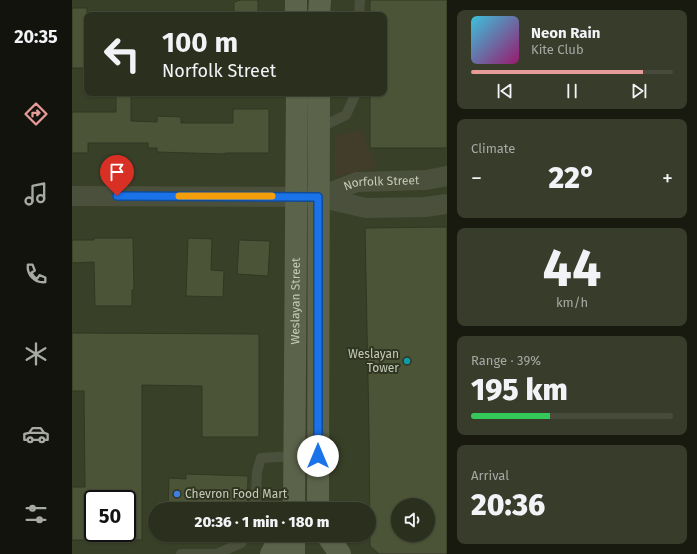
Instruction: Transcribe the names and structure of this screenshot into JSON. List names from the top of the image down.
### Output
{
  "streets": {
    "main road": ["Weslayan Street"],
    "street": ["Norfolk Street"]
  },
  "crossings": [
    ["Norfolk Street", "Weslayan Street"]
  ],
  "places": ["Weslayan Tower", "Chevron Food Mart"],
  "page": {
    "tabs": "20:35",
    "turn": ["100 m", "Norfolk Street"],
    "song": ["Neon Rain", "Kite Club"],
    "tile": [
      "Climate",
      ["44", "km/h"],
      ["Range · 39%", "195 km"],
      ["Arrival", "20:36"]
    ],
    "heat": ["−", "22°", "+"],
    "limit": "50",
    "trip": "20:36 · 1 min · 180 m"
  }
}
